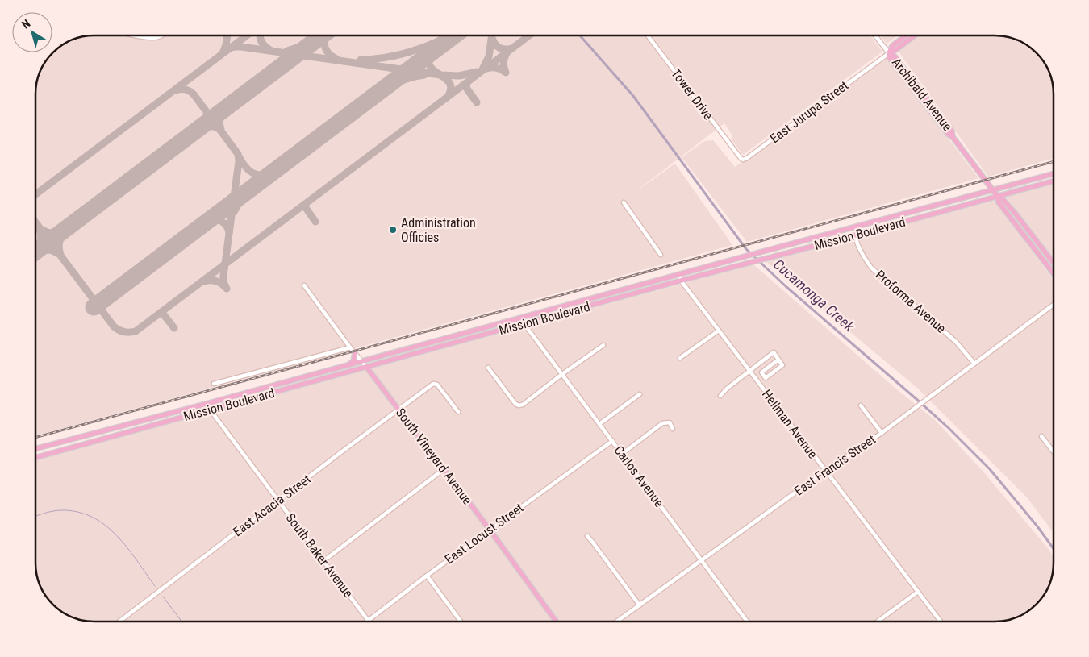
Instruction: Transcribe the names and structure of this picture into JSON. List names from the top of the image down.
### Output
{
  "streets": {
    "main road": ["Archibald Avenue", "Mission Boulevard", "South Vineyard Avenue"],
    "street": [
      "Tower Drive",
      "East Jurupa Street",
      "Proforma Avenue",
      "Hellman Avenue",
      "East Francis Street",
      "Carlos Avenue",
      "East Acacia Street",
      "East Locust Street",
      "South Baker Avenue"
    ]
  },
  "crossings": [
    ["Tower Drive", "East Jurupa Street"],
    ["Archibald Avenue", "East Jurupa Street"],
    ["Archibald Avenue", "Mission Boulevard"],
    ["Mission Boulevard", "Proforma Avenue"],
    ["Mission Boulevard", "Hellman Avenue"],
    ["Mission Boulevard", "South Vineyard Avenue"],
    ["Mission Boulevard", "Carlos Avenue"],
    ["Mission Boulevard", "South Baker Avenue"],
    ["Proforma Avenue", "East Francis Street"],
    ["Hellman Avenue", "East Francis Street"],
    ["South Vineyard Avenue", "East Acacia Street"],
    ["South Vineyard Avenue", "East Locust Street"],
    ["East Francis Street", "Carlos Avenue"],
    ["Carlos Avenue", "East Locust Street"],
    ["East Acacia Street", "South Baker Avenue"],
    ["East Locust Street", "South Baker Avenue"]
  ],
  "water": ["Cucamonga Creek"],
  "places": ["Administration Officies"],
  "north": "top left"
}
